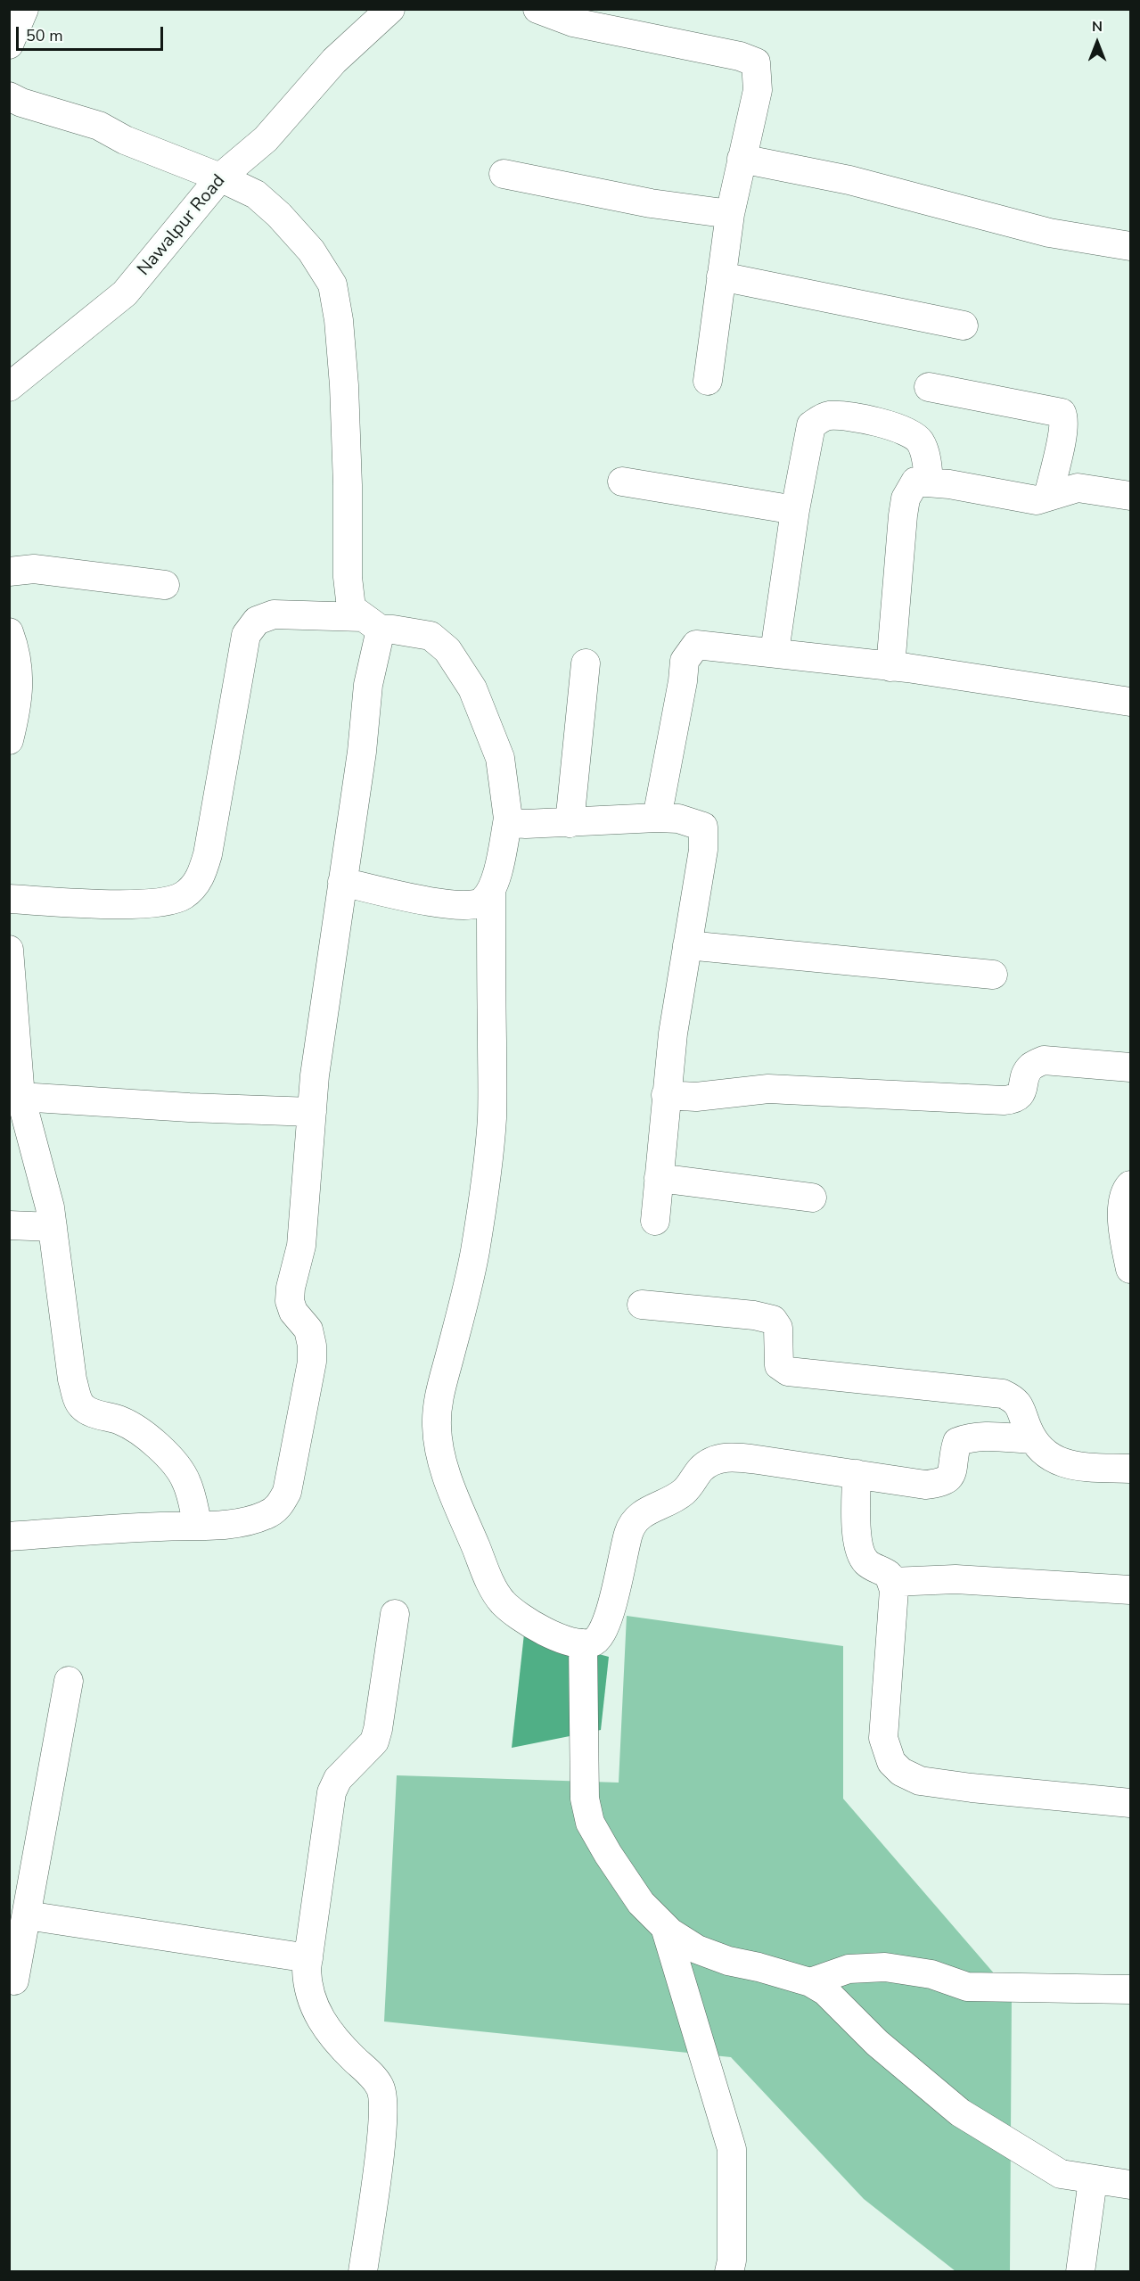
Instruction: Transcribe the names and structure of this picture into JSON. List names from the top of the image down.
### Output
{
  "streets": {
    "street": ["Nawalpur Road"]
  },
  "scale_bar": "50 m",
  "north": "top"
}
